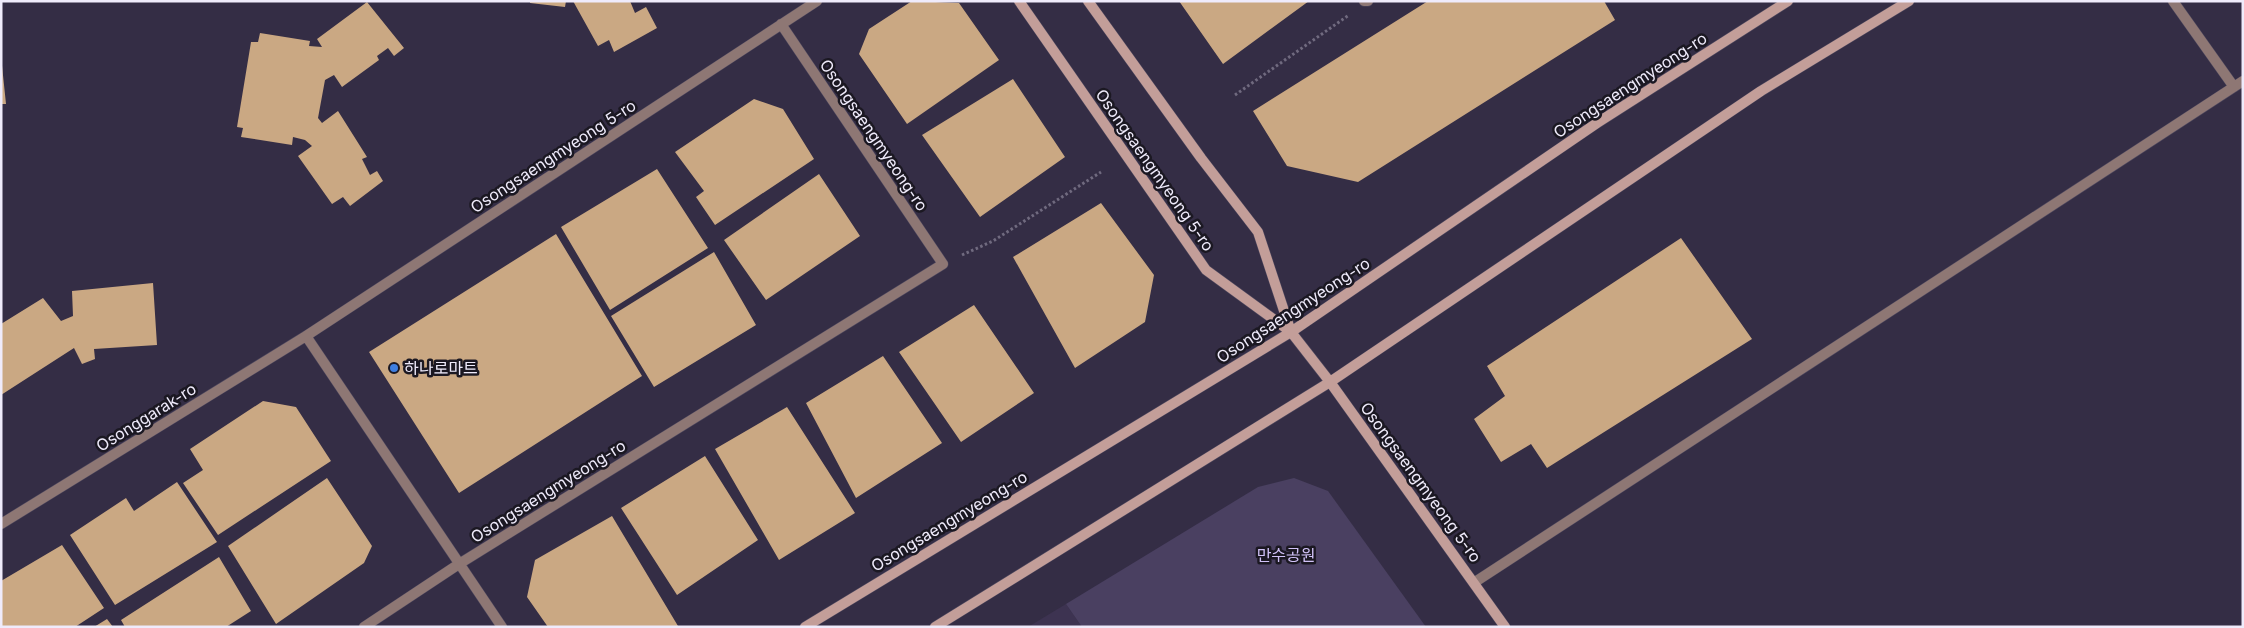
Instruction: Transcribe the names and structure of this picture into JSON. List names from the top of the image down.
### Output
{
  "streets": {
    "street": ["Osongsaengmyeong-ro", "Osongsaengmyeong 5-ro", "Osonggarak-ro"]
  },
  "crossings": [
    ["Osongsaengmyeong-ro", "Osongsaengmyeong 5-ro"],
    ["Osongsaengmyeong 5-ro", "Osonggarak-ro"]
  ],
  "parks": ["만수공원"],
  "places": ["하나로마트"]
}
